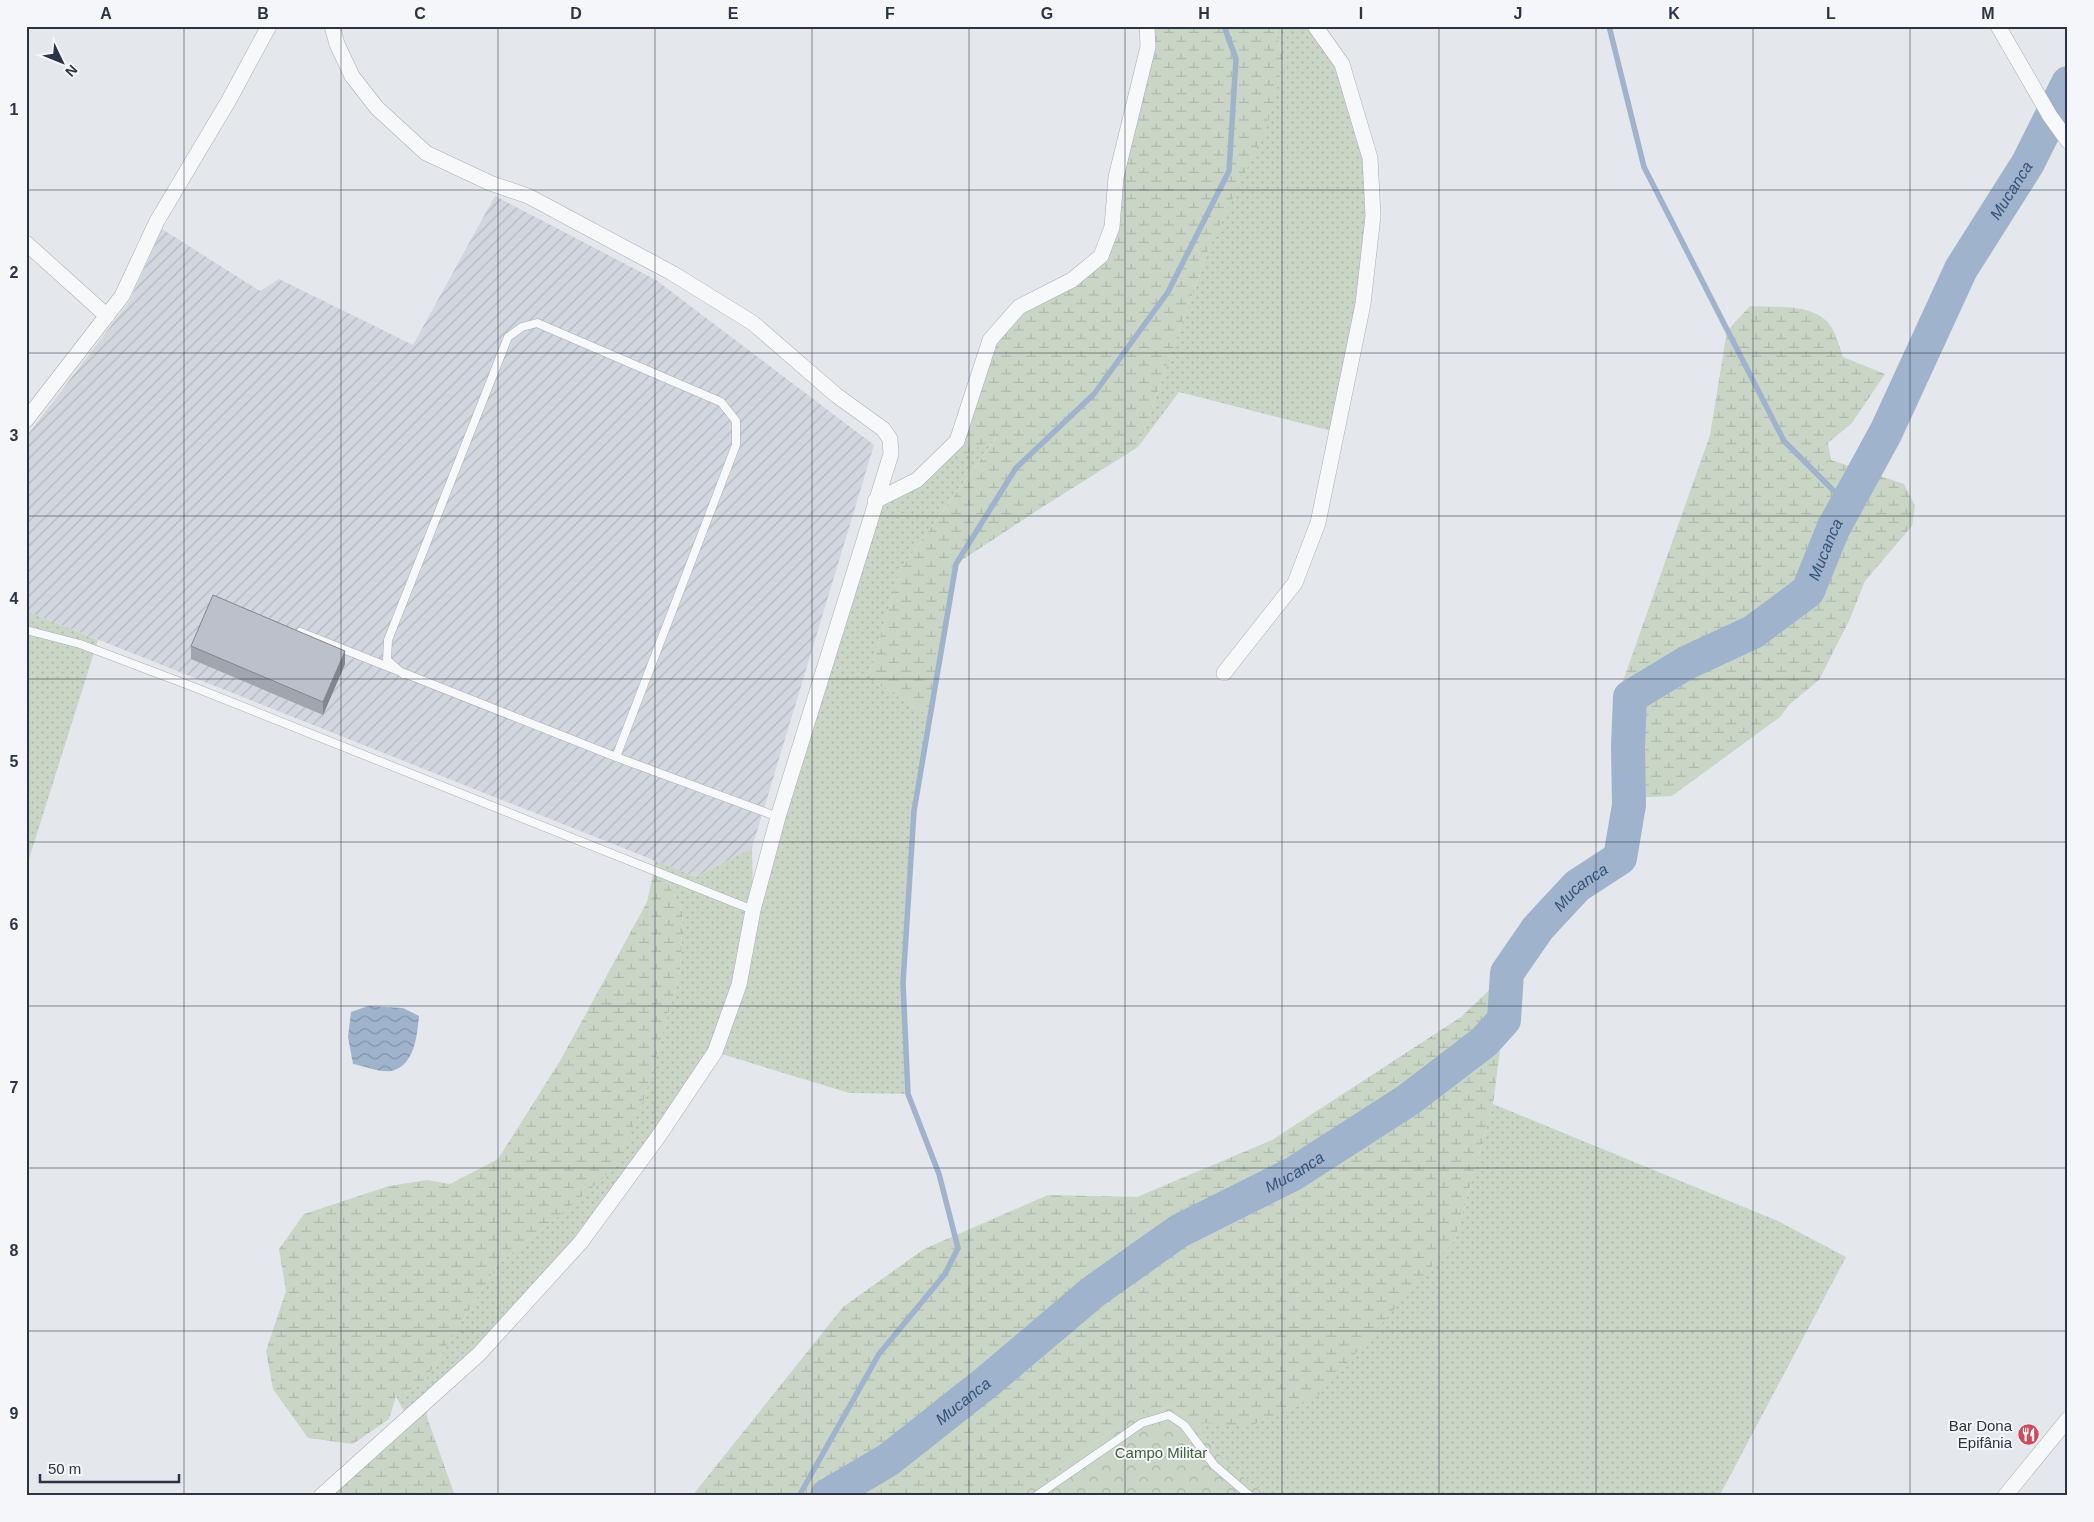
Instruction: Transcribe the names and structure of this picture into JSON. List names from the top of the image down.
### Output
{
  "water": ["Mucanca"],
  "parks": ["Campo Militar"],
  "places": {
    "restaurant": ["Bar Dona Epifânia"]
  },
  "scale_bar": "50 m",
  "north": "bottom right",
  "grid": {
    "columns": [
      "A",
      "B",
      "C",
      "D",
      "E",
      "F",
      "G",
      "H",
      "I",
      "J",
      "K",
      "L",
      "M"
    ],
    "rows": [
      "1",
      "2",
      "3",
      "4",
      "5",
      "6",
      "7",
      "8",
      "9"
    ]
  }
}
